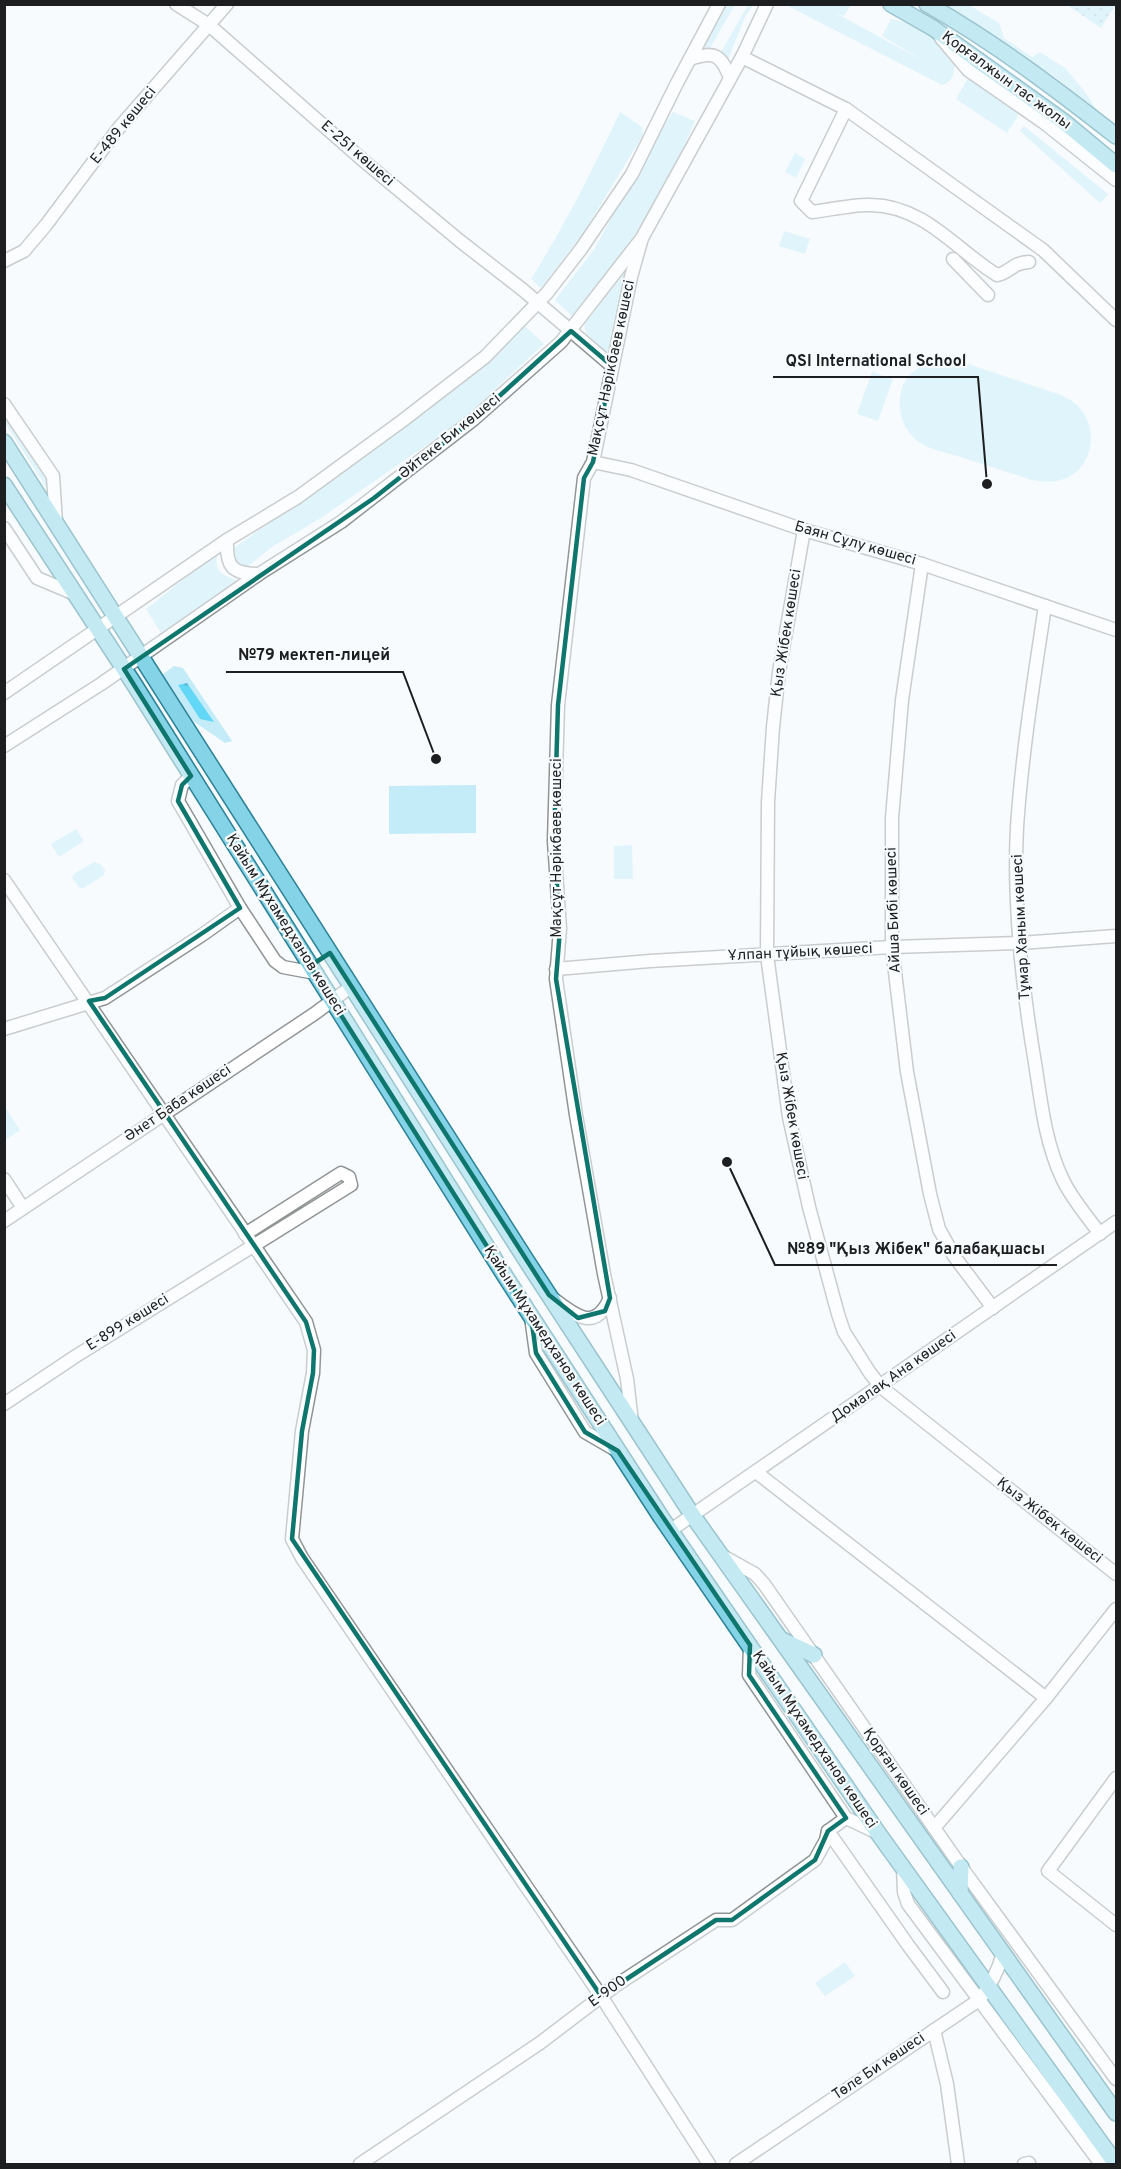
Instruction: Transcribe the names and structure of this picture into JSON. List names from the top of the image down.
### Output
{
  "streets": {
    "main road": ["Қорғалжын тас жолы", "Қайым Мұхамедханов көшесі"],
    "street": [
      "Е-489 көшесі",
      "Е-251 көшесі",
      "Мақсұт Нәрікбаев көшесі",
      "Әйтеке Би көшесі",
      "Баян Сұлу көшесі",
      "Қыз Жібек көшесі",
      "Айша Бибі көшесі",
      "Тұмар Ханым көшесі",
      "Ұлпан тұйық көшесі",
      "Әнет Баба көшесі",
      "Е-899 көшесі",
      "Домалақ Ана көшесі",
      "Қорған көшесі",
      "E-900",
      "Төле Би көшесі"
    ]
  },
  "crossings": [
    ["Е-489 көшесі", "Е-251 көшесі"],
    ["Е-251 көшесі", "Мақсұт Нәрікбаев көшесі"],
    ["Е-251 көшесі", "Әйтеке Би көшесі"],
    ["Мақсұт Нәрікбаев көшесі", "Әйтеке Би көшесі"],
    ["Мақсұт Нәрікбаев көшесі", "Баян Сұлу көшесі"],
    ["Мақсұт Нәрікбаев көшесі", "Қайым Мұхамедханов көшесі"],
    ["Мақсұт Нәрікбаев көшесі", "Ұлпан тұйық көшесі"],
    ["Әйтеке Би көшесі", "Қайым Мұхамедханов көшесі"],
    ["Баян Сұлу көшесі", "Қыз Жібек көшесі"],
    ["Баян Сұлу көшесі", "Айша Бибі көшесі"],
    ["Баян Сұлу көшесі", "Тұмар Ханым көшесі"],
    ["Қыз Жібек көшесі", "Ұлпан тұйық көшесі"],
    ["Қыз Жібек көшесі", "Домалақ Ана көшесі"],
    ["Айша Бибі көшесі", "Ұлпан тұйық көшесі"],
    ["Айша Бибі көшесі", "Домалақ Ана көшесі"],
    ["Қайым Мұхамедханов көшесі", "Әнет Баба көшесі"],
    ["Қайым Мұхамедханов көшесі", "Домалақ Ана көшесі"],
    ["Қайым Мұхамедханов көшесі", "Қорған көшесі"],
    ["Қайым Мұхамедханов көшесі", "Төле Би көшесі"],
    ["Тұмар Ханым көшесі", "Ұлпан тұйық көшесі"],
    ["Тұмар Ханым көшесі", "Домалақ Ана көшесі"]
  ],
  "places": ["QSI International School", "№79 мектеп-лицей", "№89 \"Қыз Жібек\" балабақшасы"]
}
